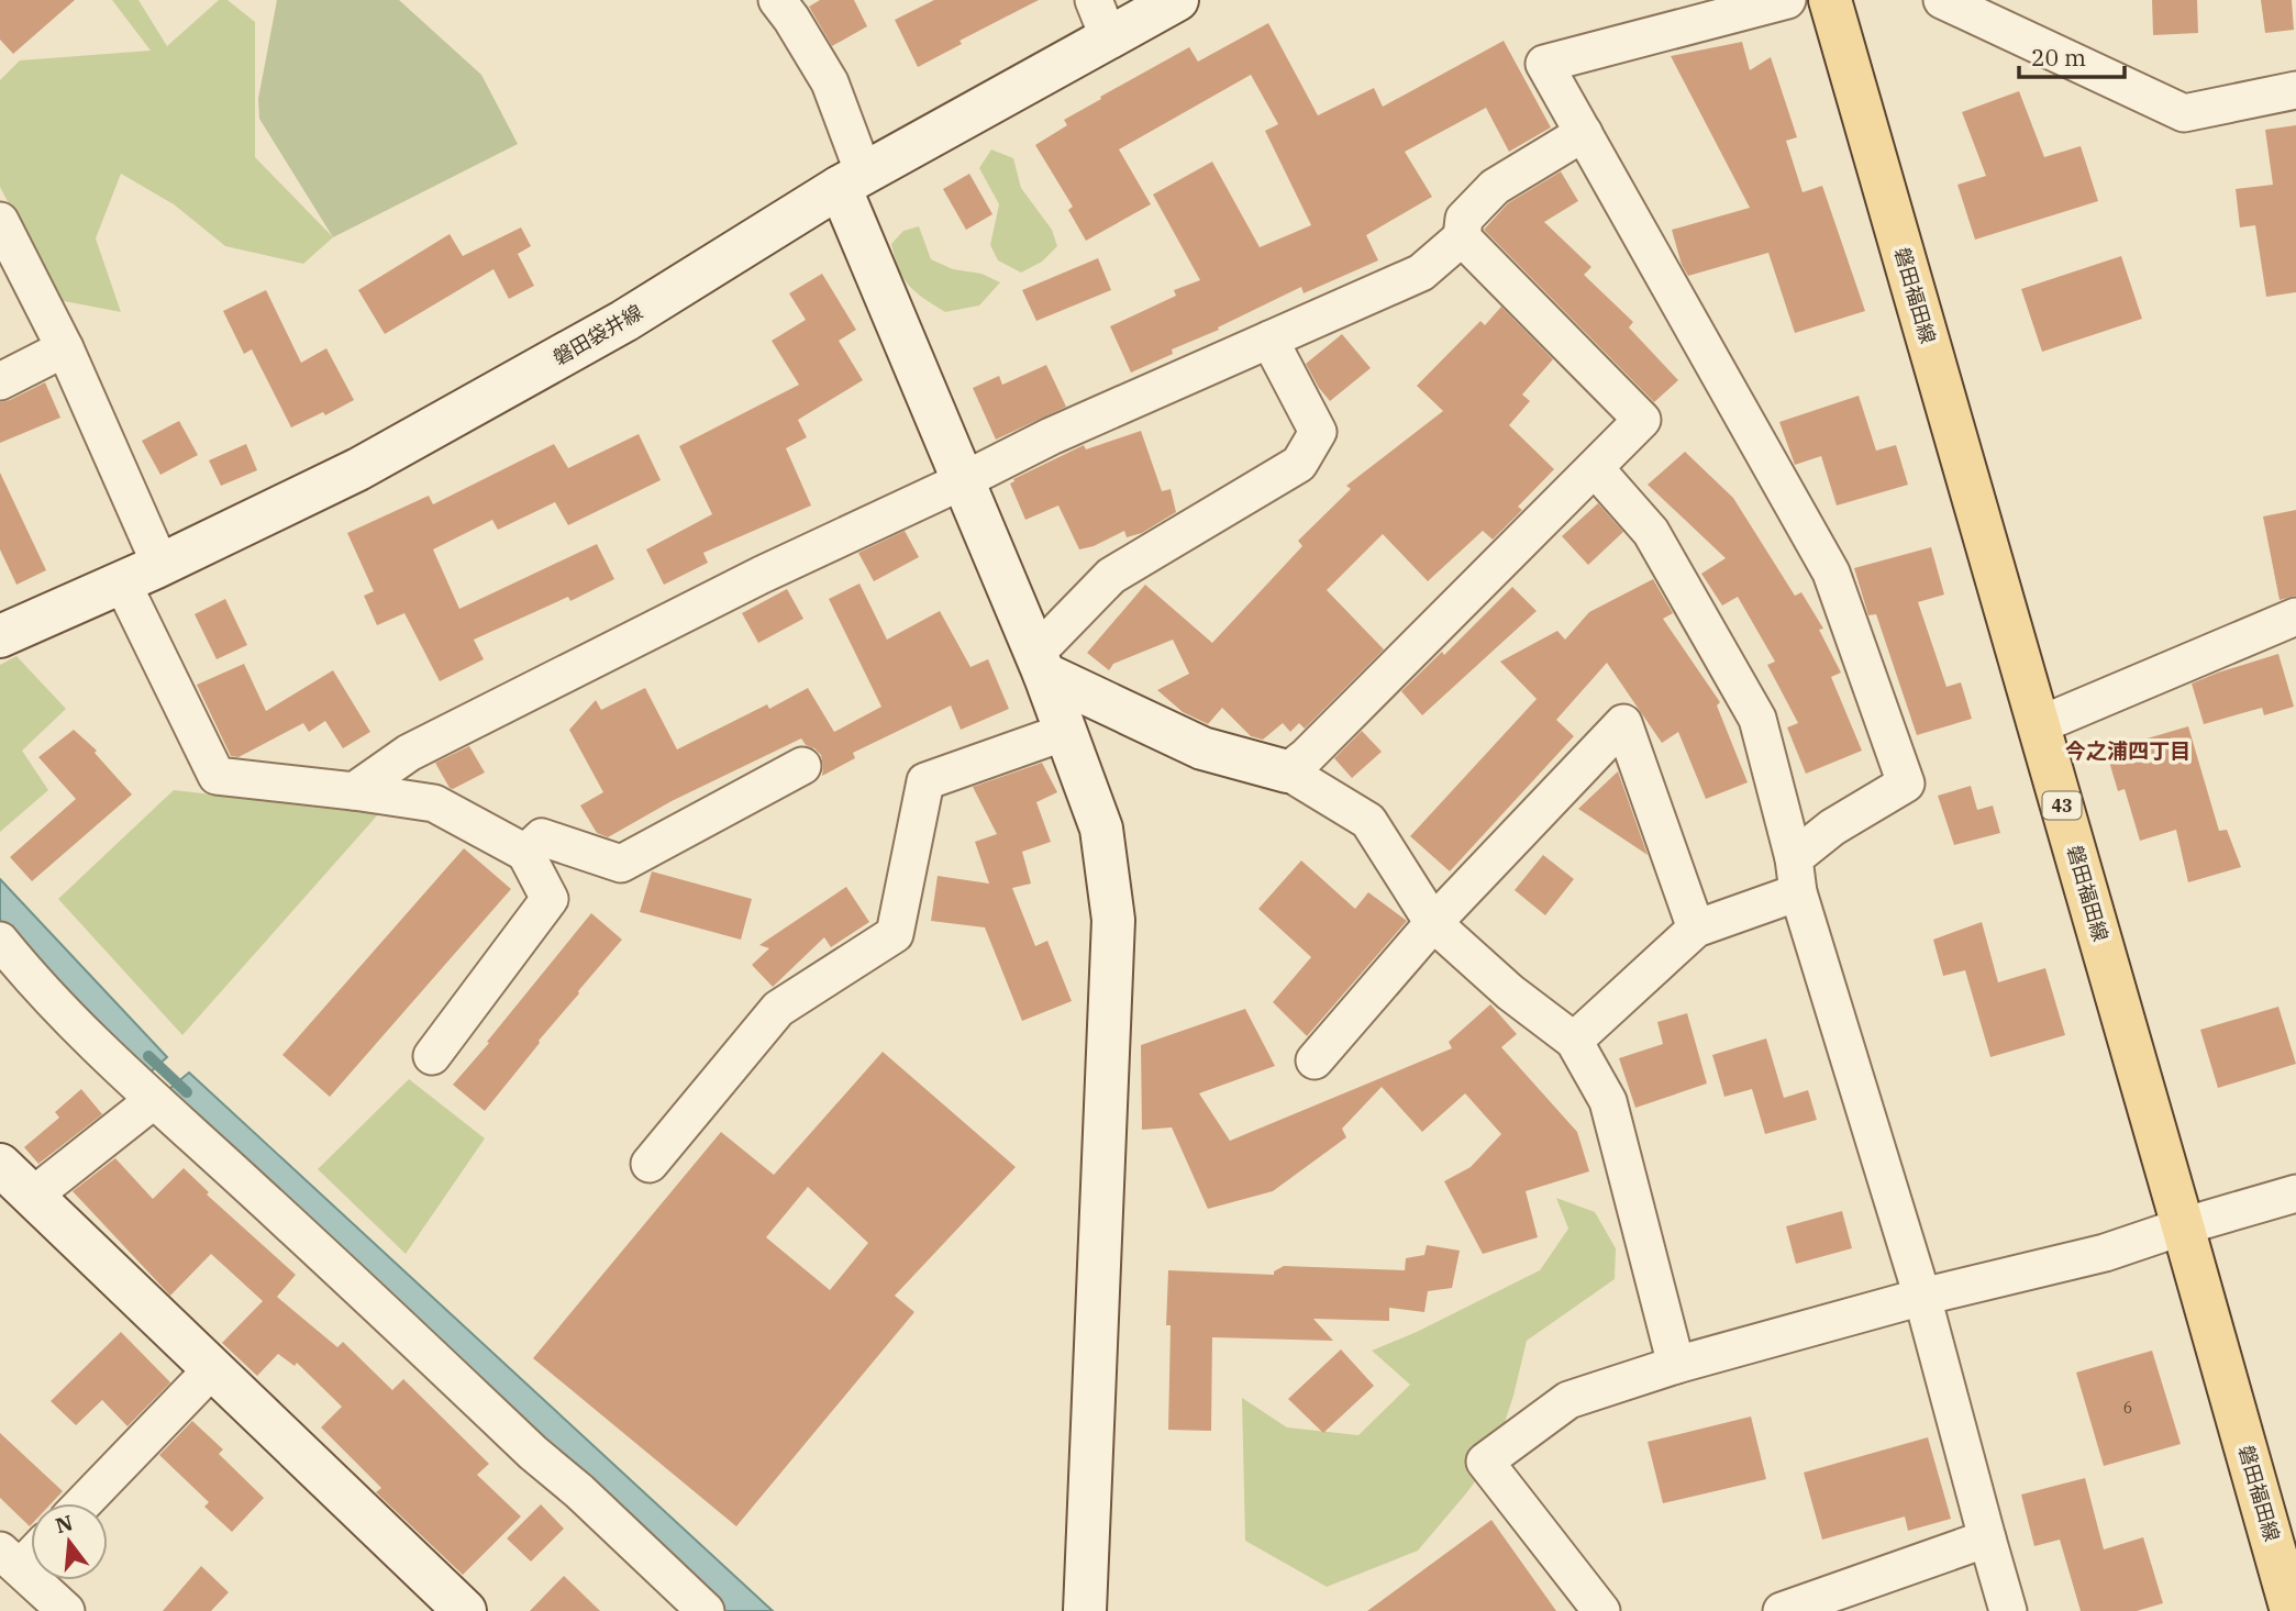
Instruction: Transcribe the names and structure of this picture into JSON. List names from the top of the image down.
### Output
{
  "streets": {
    "main road": ["磐田福田線", "43"],
    "street": ["磐田袋井線"]
  },
  "districts": ["今之浦四丁目"],
  "house_numbers": ["6"],
  "scale_bar": "20 m",
  "north": "top"
}
